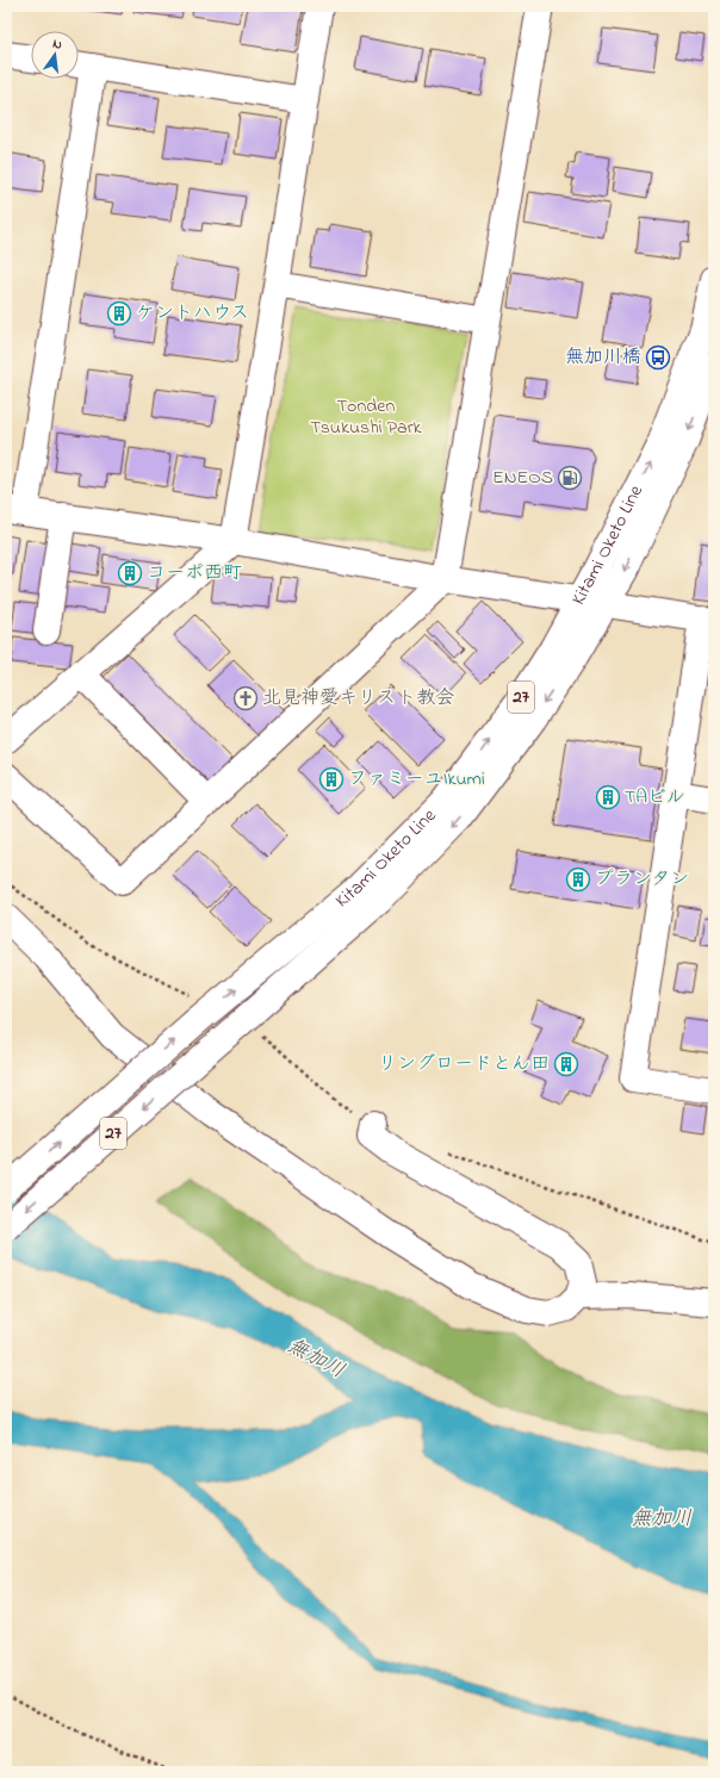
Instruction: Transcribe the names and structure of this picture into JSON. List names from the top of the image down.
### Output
{
  "streets": {
    "street": ["Kitami Oketo Line", "27"]
  },
  "water": ["無加川"],
  "parks": ["Tonden Tsukushi Park"],
  "places": {
    "building": [
      "ケントハウス",
      "コーポ西町",
      "ファミーユIkumi",
      "TAビル",
      "プランタン",
      "リングロードとん田"
    ],
    "bus stop": ["無加川橋"],
    "fuel station": ["ENEOS"],
    "church": ["北見神愛キリスト教会"]
  },
  "north": "top"
}
